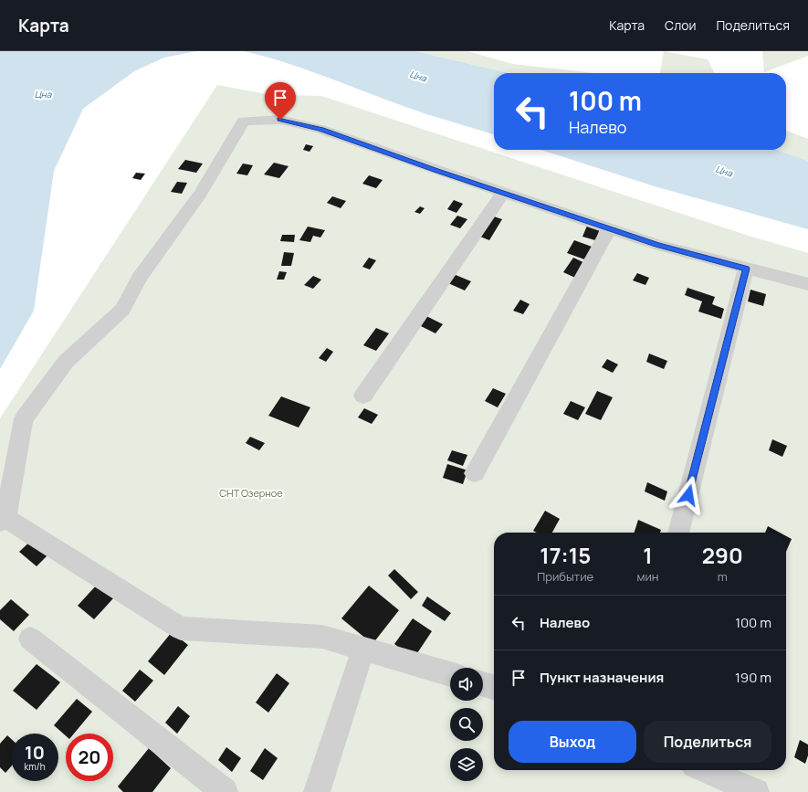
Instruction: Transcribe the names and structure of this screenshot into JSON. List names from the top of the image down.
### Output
{
  "water": ["Цна"],
  "parks": ["СНТ Озерное"],
  "page": {
    "header": "Карта",
    "nav": ["Карта", "Слои", "Поделиться"],
    "turn": ["100 m", "Налево"],
    "eta": [
      "17:15",
      "Прибытие",
      "1",
      "мин",
      "290",
      "m"
    ],
    "list": [
      {
        "name": "Налево",
        "value": "100 m"
      },
      {
        "name": "Пункт назначения",
        "value": "190 m"
      }
    ],
    "buttons": ["Выход", "Поделиться"],
    "speed": "10 km/h",
    "limit": "20"
  }
}
